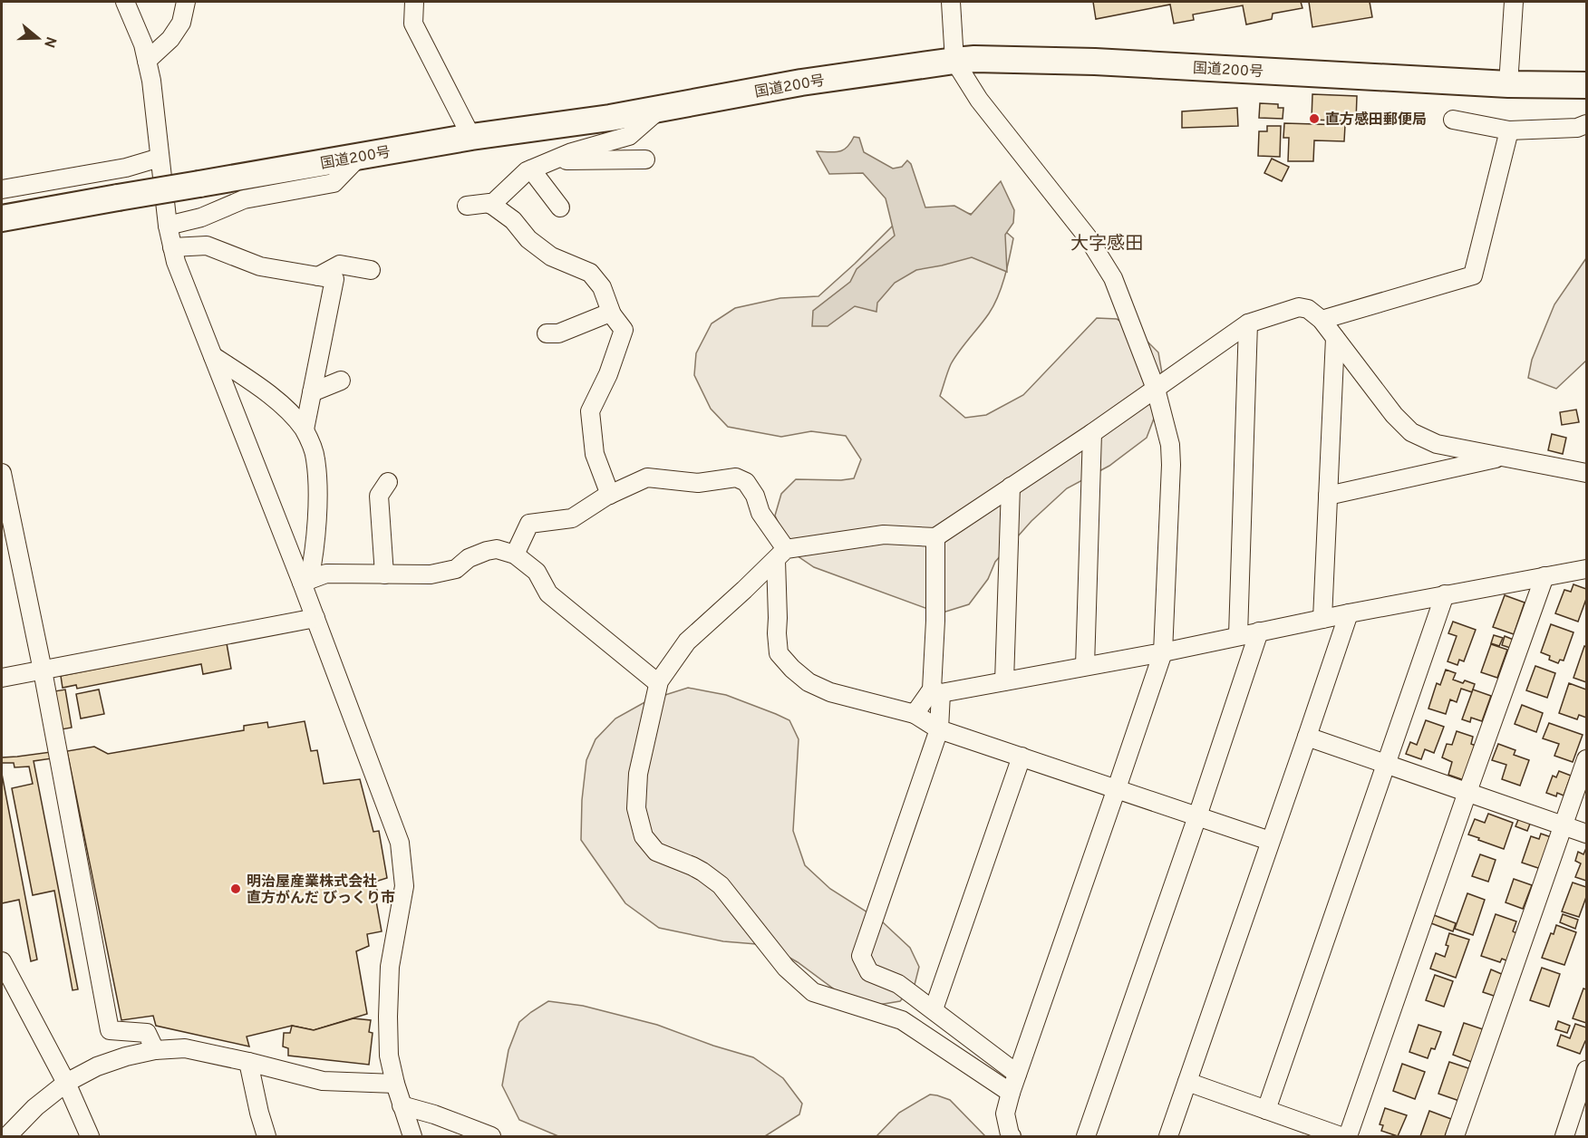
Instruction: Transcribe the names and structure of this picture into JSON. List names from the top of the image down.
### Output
{
  "streets": {
    "highway": ["国道200号"]
  },
  "districts": ["大字感田"],
  "places": ["直方感田郵便局", "明治屋産業株式会社 直方がんだ びっくり市"],
  "north": "right"
}
